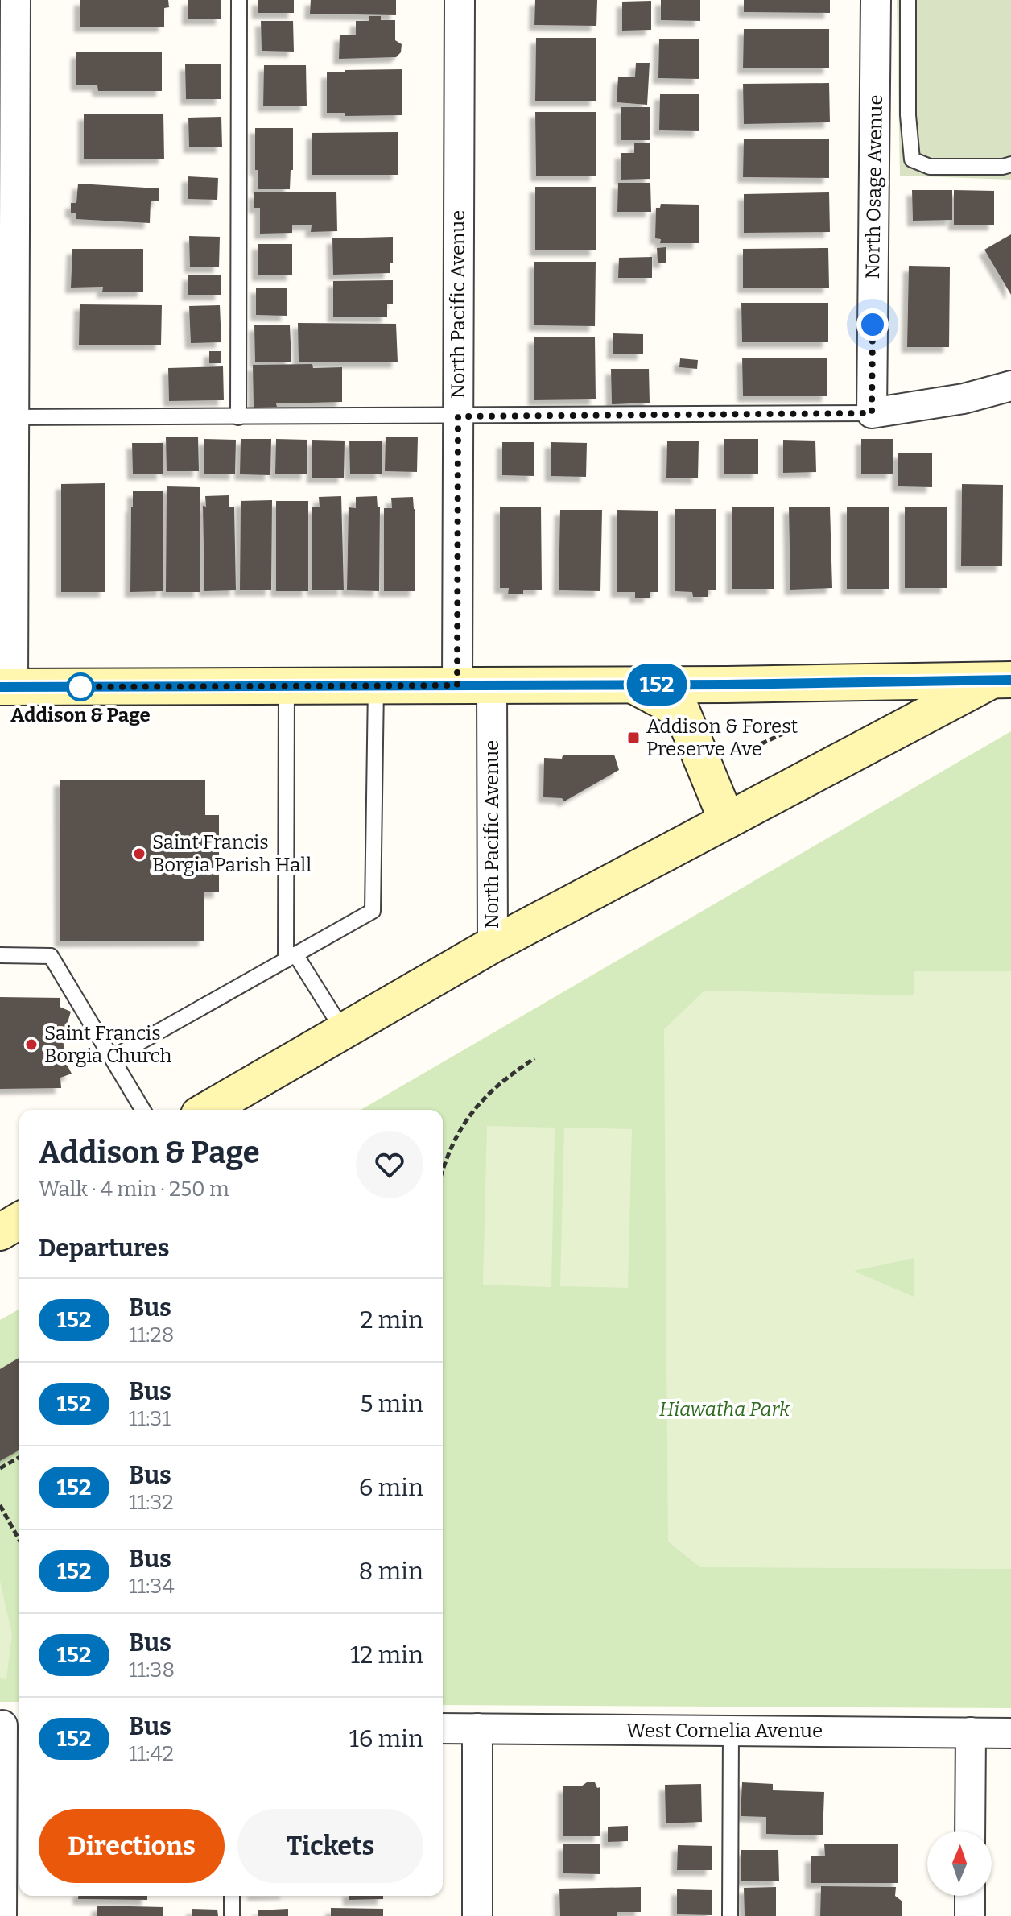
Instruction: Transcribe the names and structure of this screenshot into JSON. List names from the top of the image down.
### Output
{
  "streets": {
    "street": ["North Osage Avenue", "North Pacific Avenue", "West Cornelia Avenue"]
  },
  "parks": ["Hiawatha Park"],
  "places": {
    "other": ["Addison & Page", "Saint Francis Borgia Parish Hall", "Saint Francis Borgia Church"],
    "transit": ["Addison & Forest Preserve Ave"]
  },
  "lines": ["bus line 152"],
  "north": "top",
  "page": {
    "on_map": "152",
    "heading": [
      ["Addison & Page", "Walk · 4 min · 250 m"],
      "Departures"
    ],
    "list": [
      {
        "mark": "152",
        "name": "Bus",
        "note": "11:28",
        "value": "2 min"
      },
      {
        "mark": "152",
        "name": "Bus",
        "note": "11:31",
        "value": "5 min"
      },
      {
        "mark": "152",
        "name": "Bus",
        "note": "11:32",
        "value": "6 min"
      },
      {
        "mark": "152",
        "name": "Bus",
        "note": "11:34",
        "value": "8 min"
      },
      {
        "mark": "152",
        "name": "Bus",
        "note": "11:38",
        "value": "12 min"
      },
      {
        "mark": "152",
        "name": "Bus",
        "note": "11:42",
        "value": "16 min"
      }
    ],
    "buttons": ["Directions", "Tickets"]
  }
}
